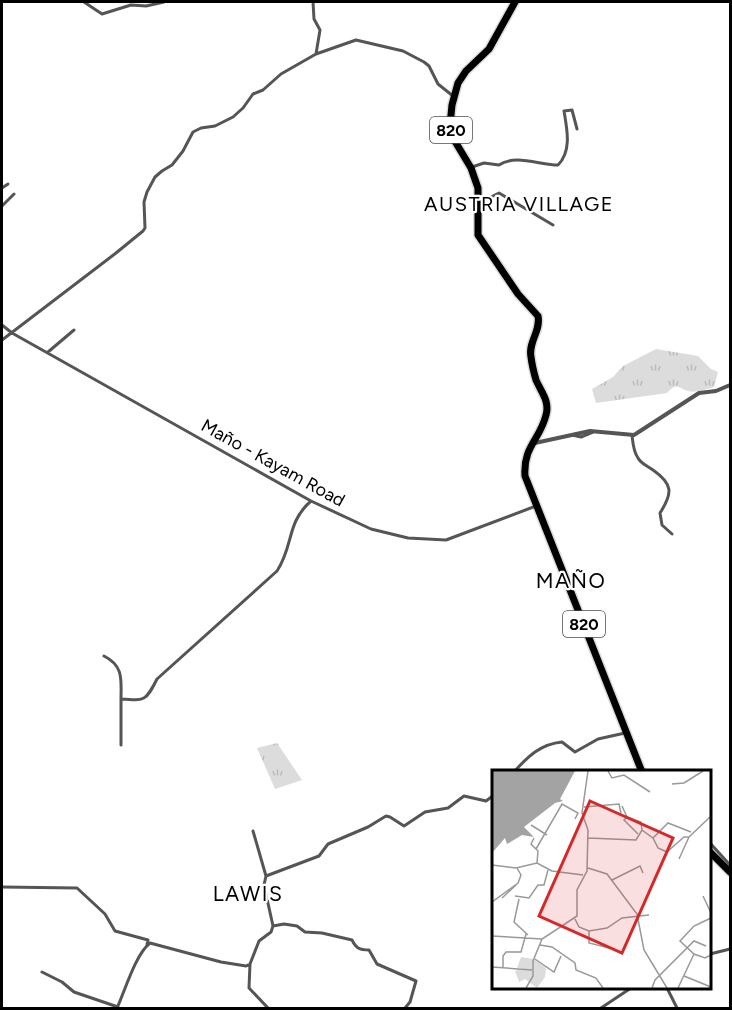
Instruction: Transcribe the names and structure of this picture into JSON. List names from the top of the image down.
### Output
{
  "streets": {
    "highway": ["820"],
    "street": ["Maño - Kayam Road"]
  },
  "crossings": [
    ["820", "Maño - Kayam Road"]
  ],
  "districts": ["AUSTRIA VILLAGE", "MAÑO", "LAWIS"]
}
